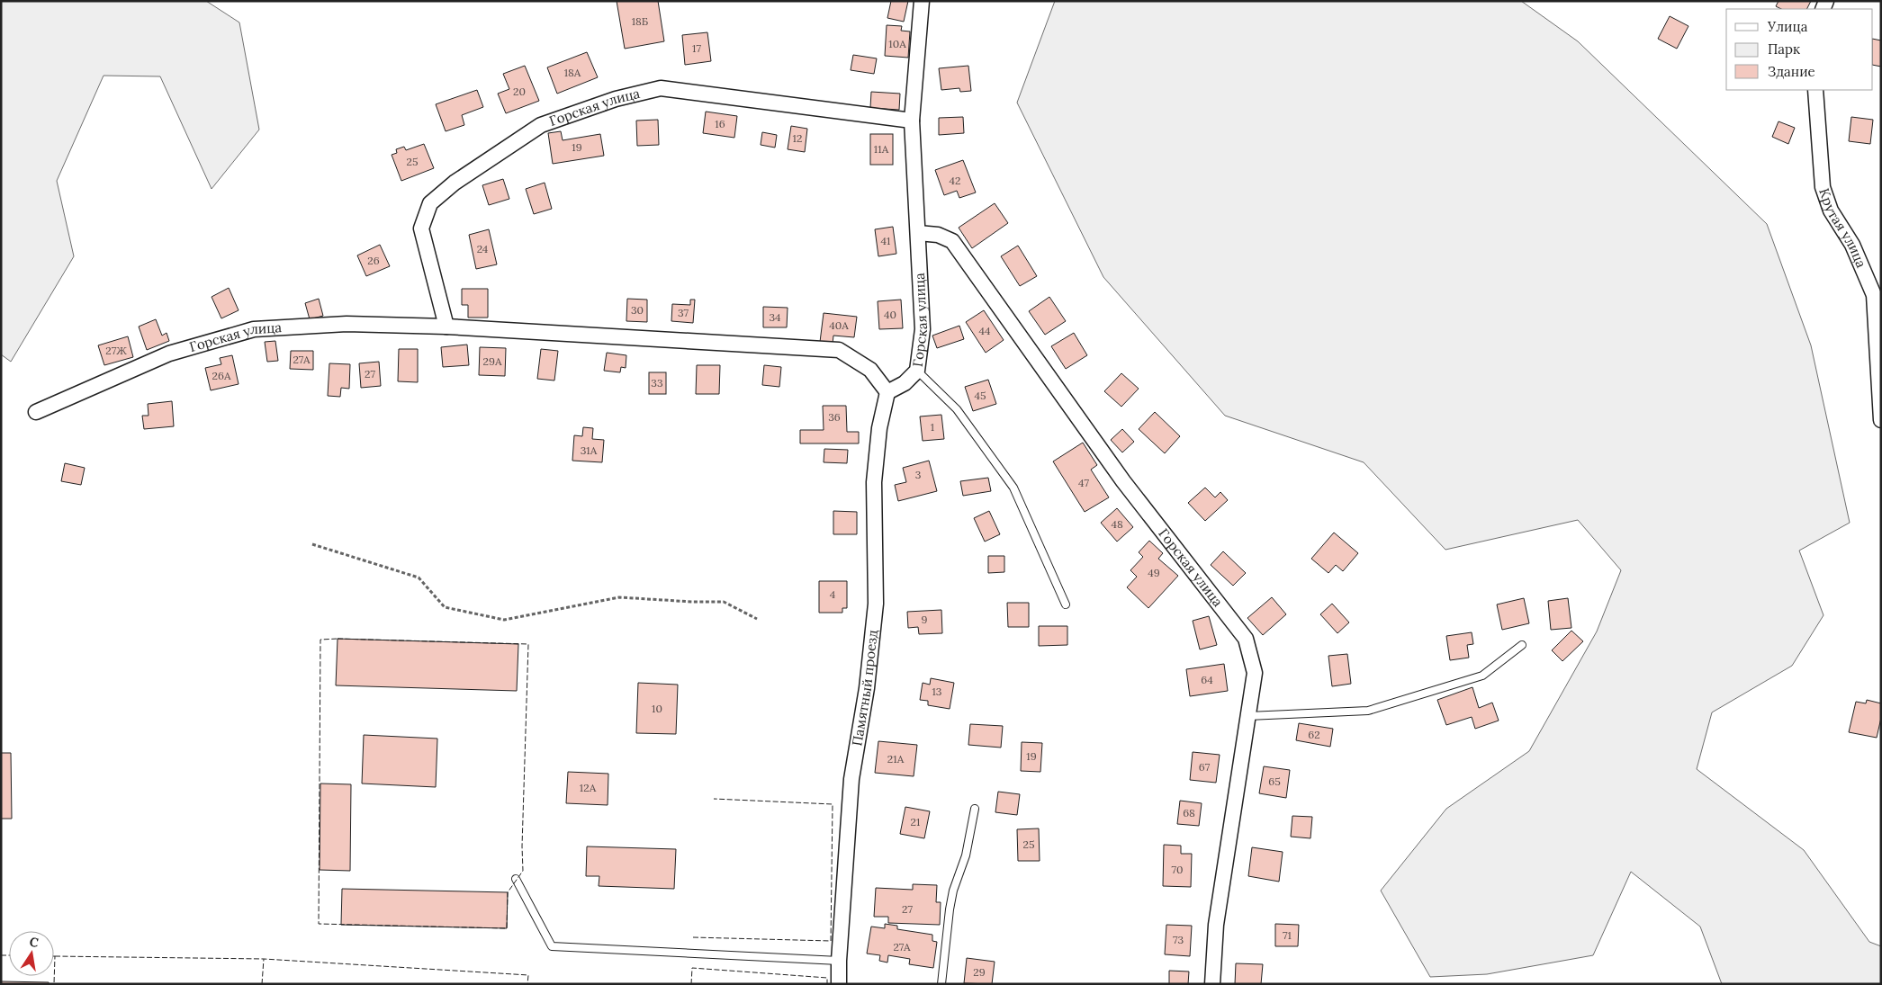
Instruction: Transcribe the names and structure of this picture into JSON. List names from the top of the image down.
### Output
{
  "streets": {
    "street": ["Горская улица", "Крутая улица", "Памятный проезд"]
  },
  "crossings": [
    ["Горская улица", "Памятный проезд"]
  ],
  "house_numbers": [
    "18Б",
    "10А",
    "17",
    "18А",
    "20",
    "16",
    "12",
    "19",
    "11А",
    "25",
    "42",
    "41",
    "24",
    "26",
    "30",
    "37",
    "40",
    "34",
    "40А",
    "44",
    "27Ж",
    "27А",
    "29А",
    "27",
    "26А",
    "33",
    "45",
    "36",
    "1",
    "31А",
    "3",
    "47",
    "48",
    "49",
    "4",
    "9",
    "64",
    "13",
    "10",
    "62",
    "19",
    "21А",
    "67",
    "65",
    "12А",
    "68",
    "21",
    "25",
    "70",
    "27",
    "71",
    "73",
    "27А",
    "29"
  ],
  "legend": ["Улица", "Парк", "Здание"],
  "north": "top"
}
